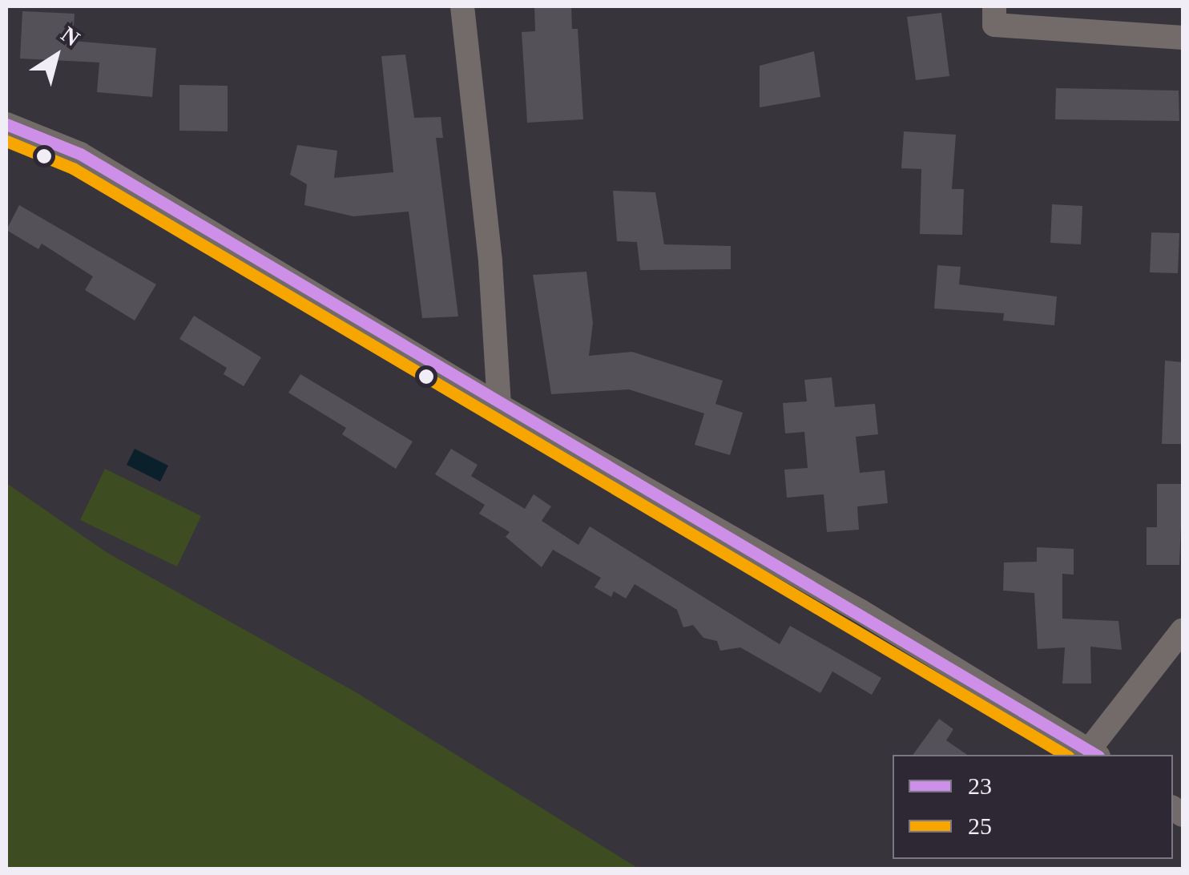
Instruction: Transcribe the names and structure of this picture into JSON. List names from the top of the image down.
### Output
{
  "lines": ["transit line 23", "transit line 25"],
  "legend": ["23", "25"],
  "north": "top right"
}
